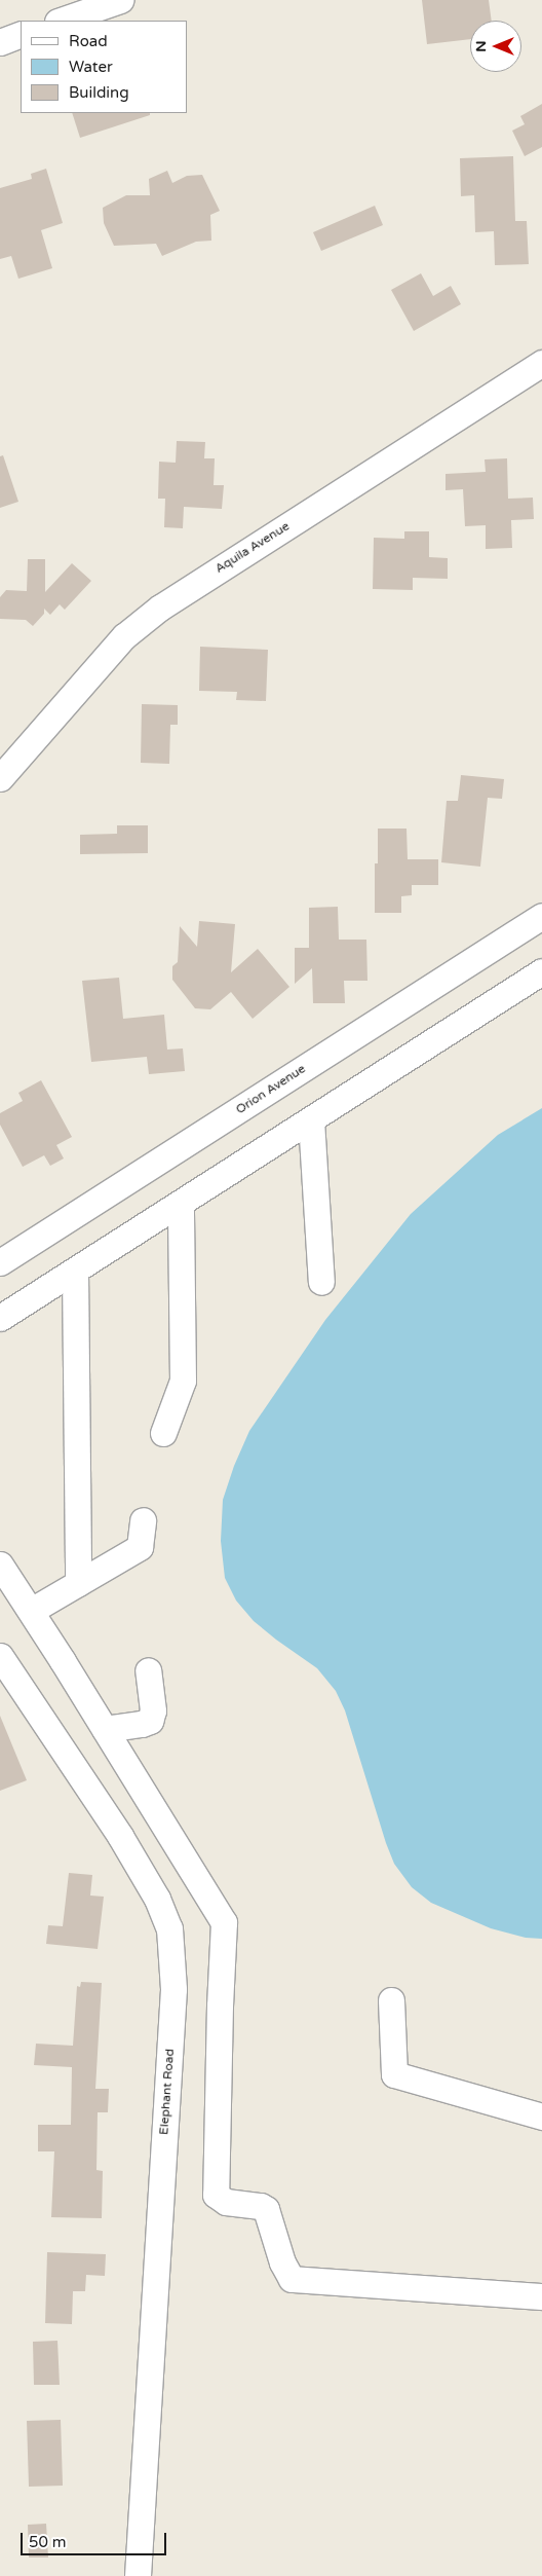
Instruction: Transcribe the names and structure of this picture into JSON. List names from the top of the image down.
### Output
{
  "streets": {
    "street": ["Aquila Avenue", "Orion Avenue", "Elephant Road"]
  },
  "legend": ["Road", "Water", "Building"],
  "scale_bar": "50 m",
  "north": "left"
}
